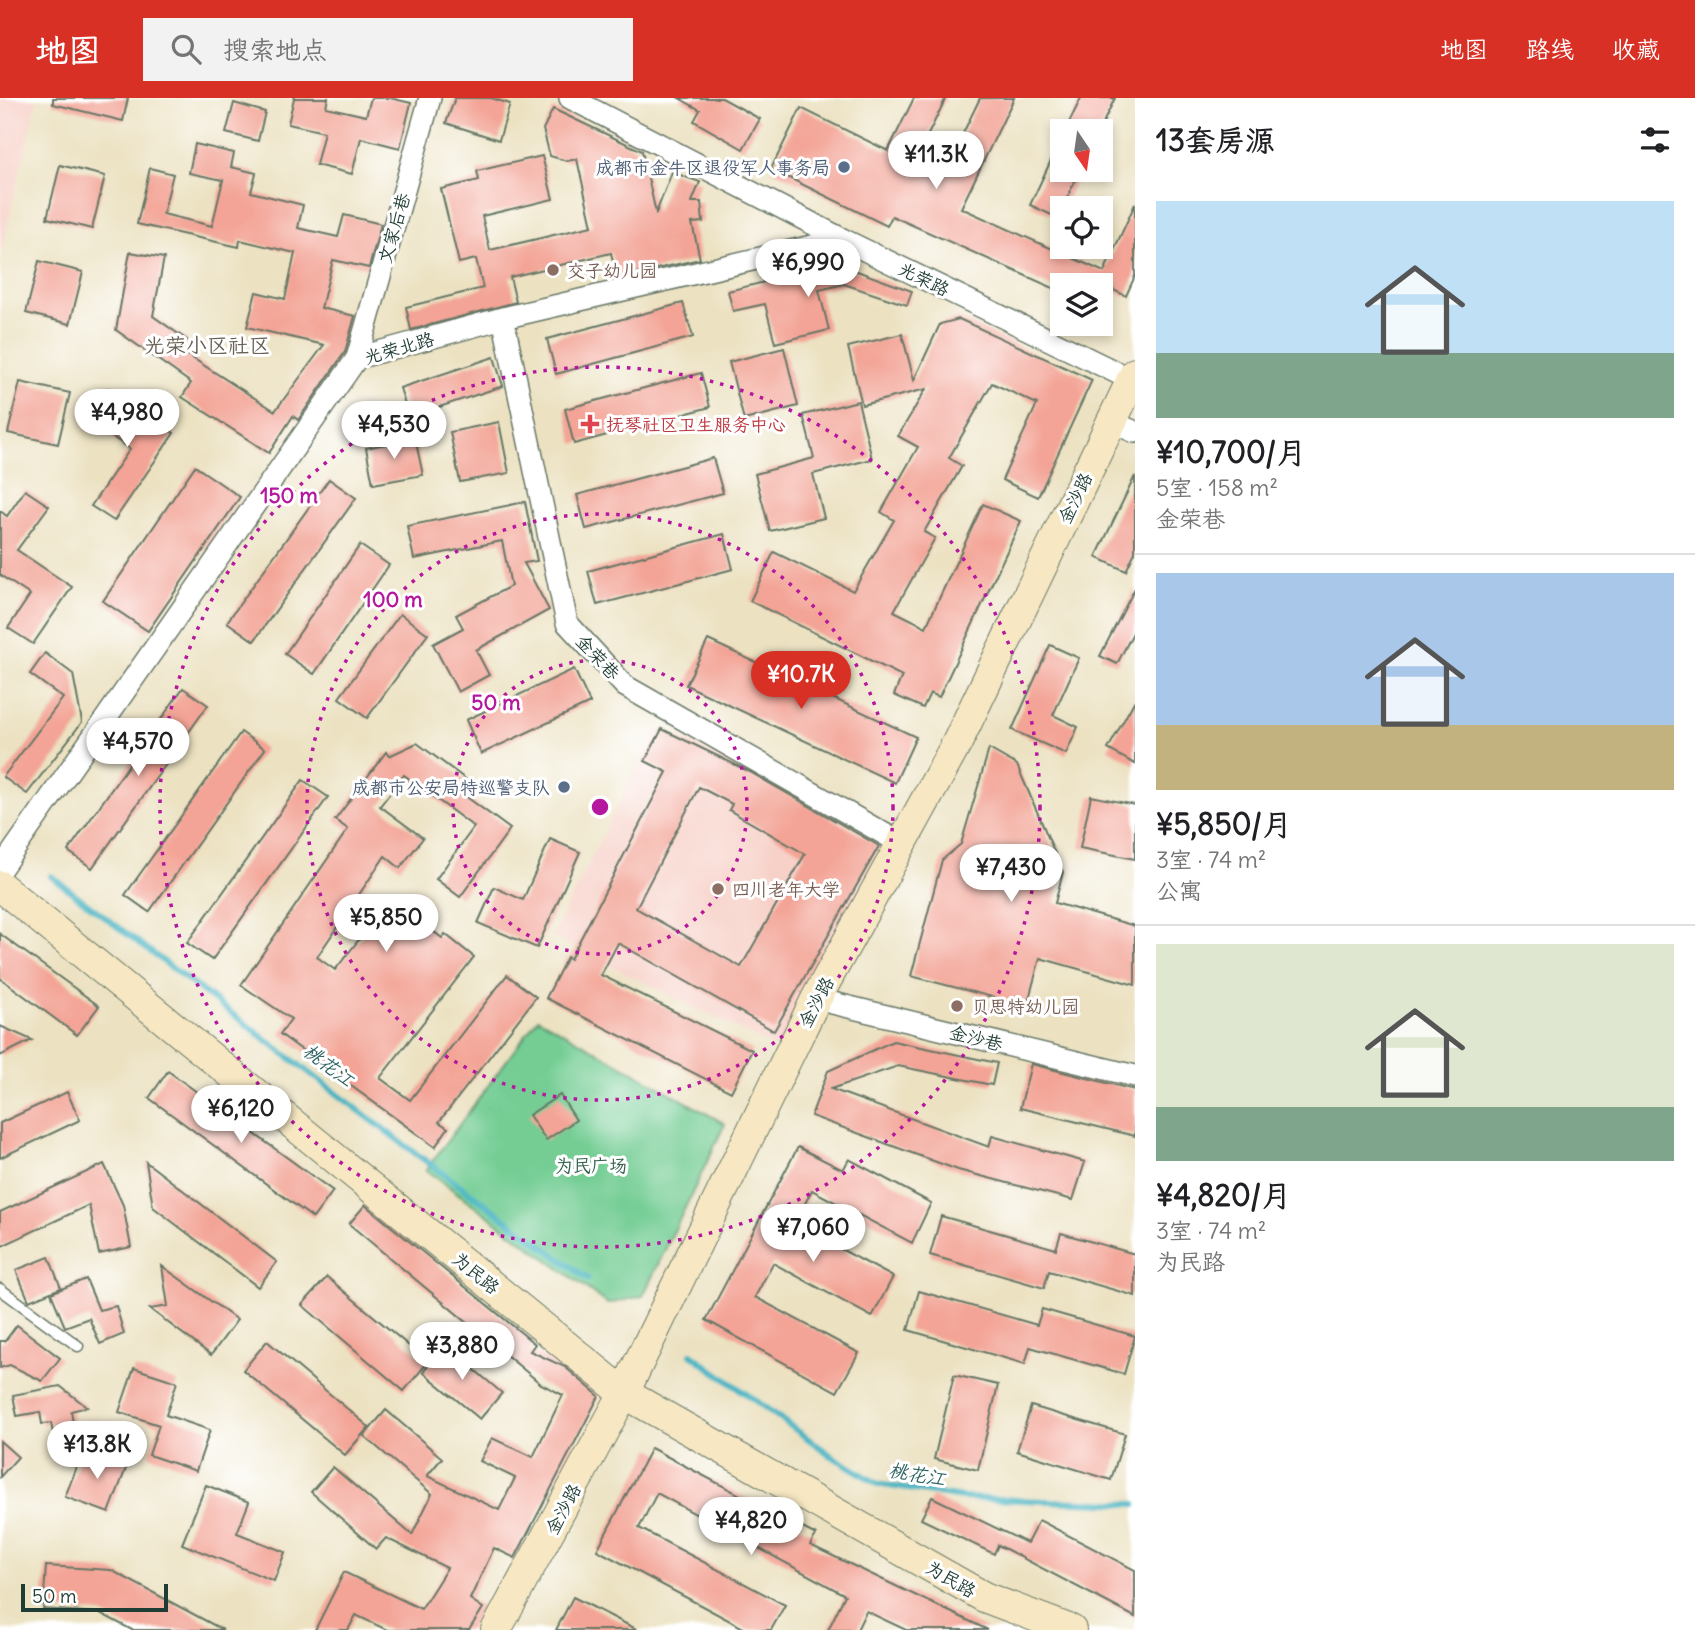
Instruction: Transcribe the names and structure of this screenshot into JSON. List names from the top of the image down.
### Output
{
  "streets": {
    "street": [
      "文家后巷",
      "光荣路",
      "光荣北路",
      "金沙路",
      "金荣巷",
      "金沙巷",
      "为民路"
    ]
  },
  "crossings": [
    ["文家后巷", "光荣北路"],
    ["光荣路", "光荣北路"],
    ["光荣路", "金沙路"],
    ["光荣北路", "金荣巷"],
    ["金沙路", "金荣巷"],
    ["金沙路", "金沙巷"],
    ["金沙路", "为民路"]
  ],
  "districts": ["光荣小区社区"],
  "water": ["桃花江"],
  "parks": ["为民广场"],
  "places": {
    "other": [
      "成都市金牛区退役军人事务局",
      "交子幼儿园",
      "成都市公安局特巡警支队",
      "四川老年大学",
      "贝思特幼儿园"
    ],
    "health": ["抚琴社区卫生服务中心"]
  },
  "scale_bar": "50 m",
  "north": "bottom",
  "page": {
    "header": "地图",
    "search": "搜索地点",
    "nav": ["地图", "路线", "收藏"],
    "heading": "13套房源",
    "price": [
      "¥11.3K",
      "¥6,990",
      "¥4,980",
      "¥4,530",
      "¥10.7K",
      "¥4,570",
      "¥7,430",
      "¥5,850",
      "¥6,120",
      "¥7,060",
      "¥3,880",
      "¥13.8K",
      "¥4,820"
    ],
    "list": [
      {
        "name": "¥10,700/月",
        "note": "5室 · 158 m² · 金荣巷"
      },
      {
        "name": "¥5,850/月",
        "note": "3室 · 74 m² · 公寓"
      },
      {
        "name": "¥4,820/月",
        "note": "3室 · 74 m² · 为民路"
      }
    ],
    "scale": "50 m"
  },
  "rings": ["150 m", "100 m", "50 m"]
}
